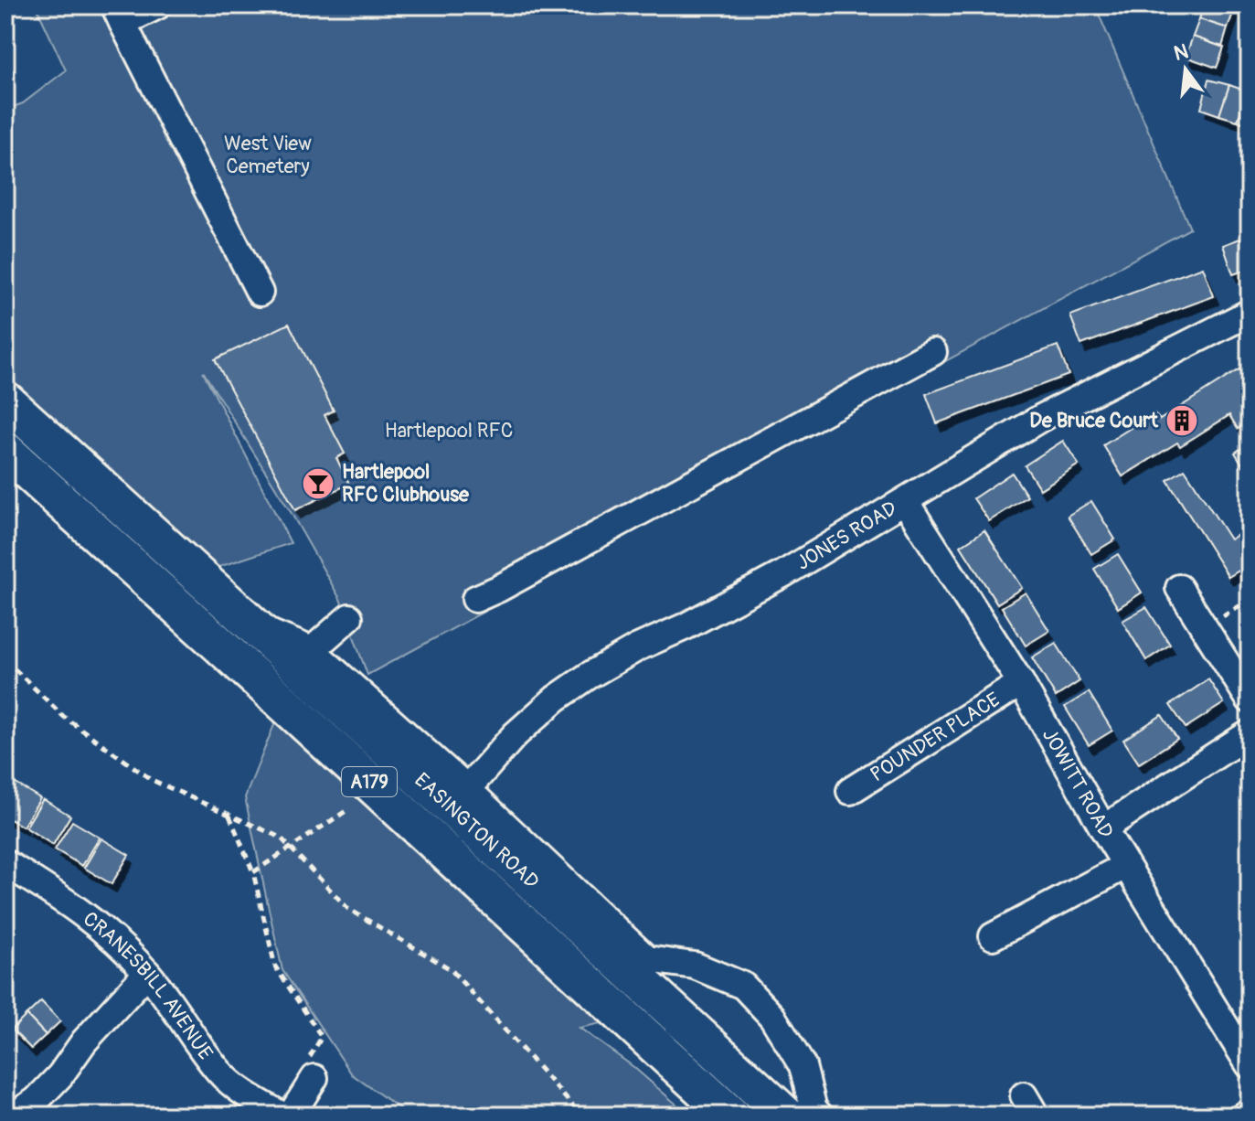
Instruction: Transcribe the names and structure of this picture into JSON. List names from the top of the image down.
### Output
{
  "streets": {
    "highway": ["A179", "EASINGTON ROAD"],
    "street": [
      "JONES ROAD",
      "POUNDER PLACE",
      "JOWITT ROAD",
      "CRANESBILL AVENUE"
    ]
  },
  "crossings": [
    ["JONES ROAD", "JOWITT ROAD"],
    ["POUNDER PLACE", "JOWITT ROAD"]
  ],
  "parks": ["West View Cemetery", "Hartlepool RFC"],
  "places": {
    "building": ["De Bruce Court"],
    "bar": ["Hartlepool RFC Clubhouse"]
  },
  "north": "top"
}
